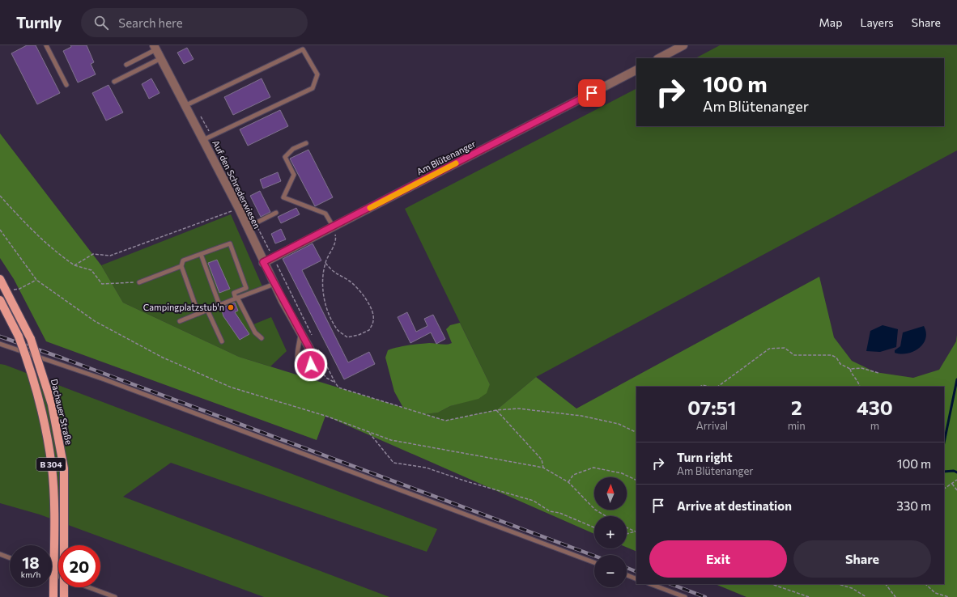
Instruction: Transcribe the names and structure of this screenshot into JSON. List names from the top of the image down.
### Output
{
  "streets": {
    "main road": ["Dachauer Straße", "B 304"],
    "street": ["Am Blütenanger", "Auf den Schrederwiesen"]
  },
  "crossings": [
    ["Am Blütenanger", "Auf den Schrederwiesen"]
  ],
  "places": ["Campingplatzstub'n"],
  "north": "top",
  "page": {
    "header": "Turnly",
    "search": "Search here",
    "nav": ["Map", "Layers", "Share"],
    "turn": ["100 m", "Am Blütenanger"],
    "eta": [
      "07:51",
      "Arrival",
      "2",
      "min",
      "430",
      "m"
    ],
    "list": [
      {
        "name": "Turn right",
        "note": "Am Blütenanger",
        "value": "100 m"
      },
      {
        "name": "Arrive at destination",
        "value": "330 m"
      }
    ],
    "map_buttons": ["+", "−"],
    "buttons": ["Exit", "Share"],
    "speed": "18 km/h",
    "limit": "20"
  }
}
